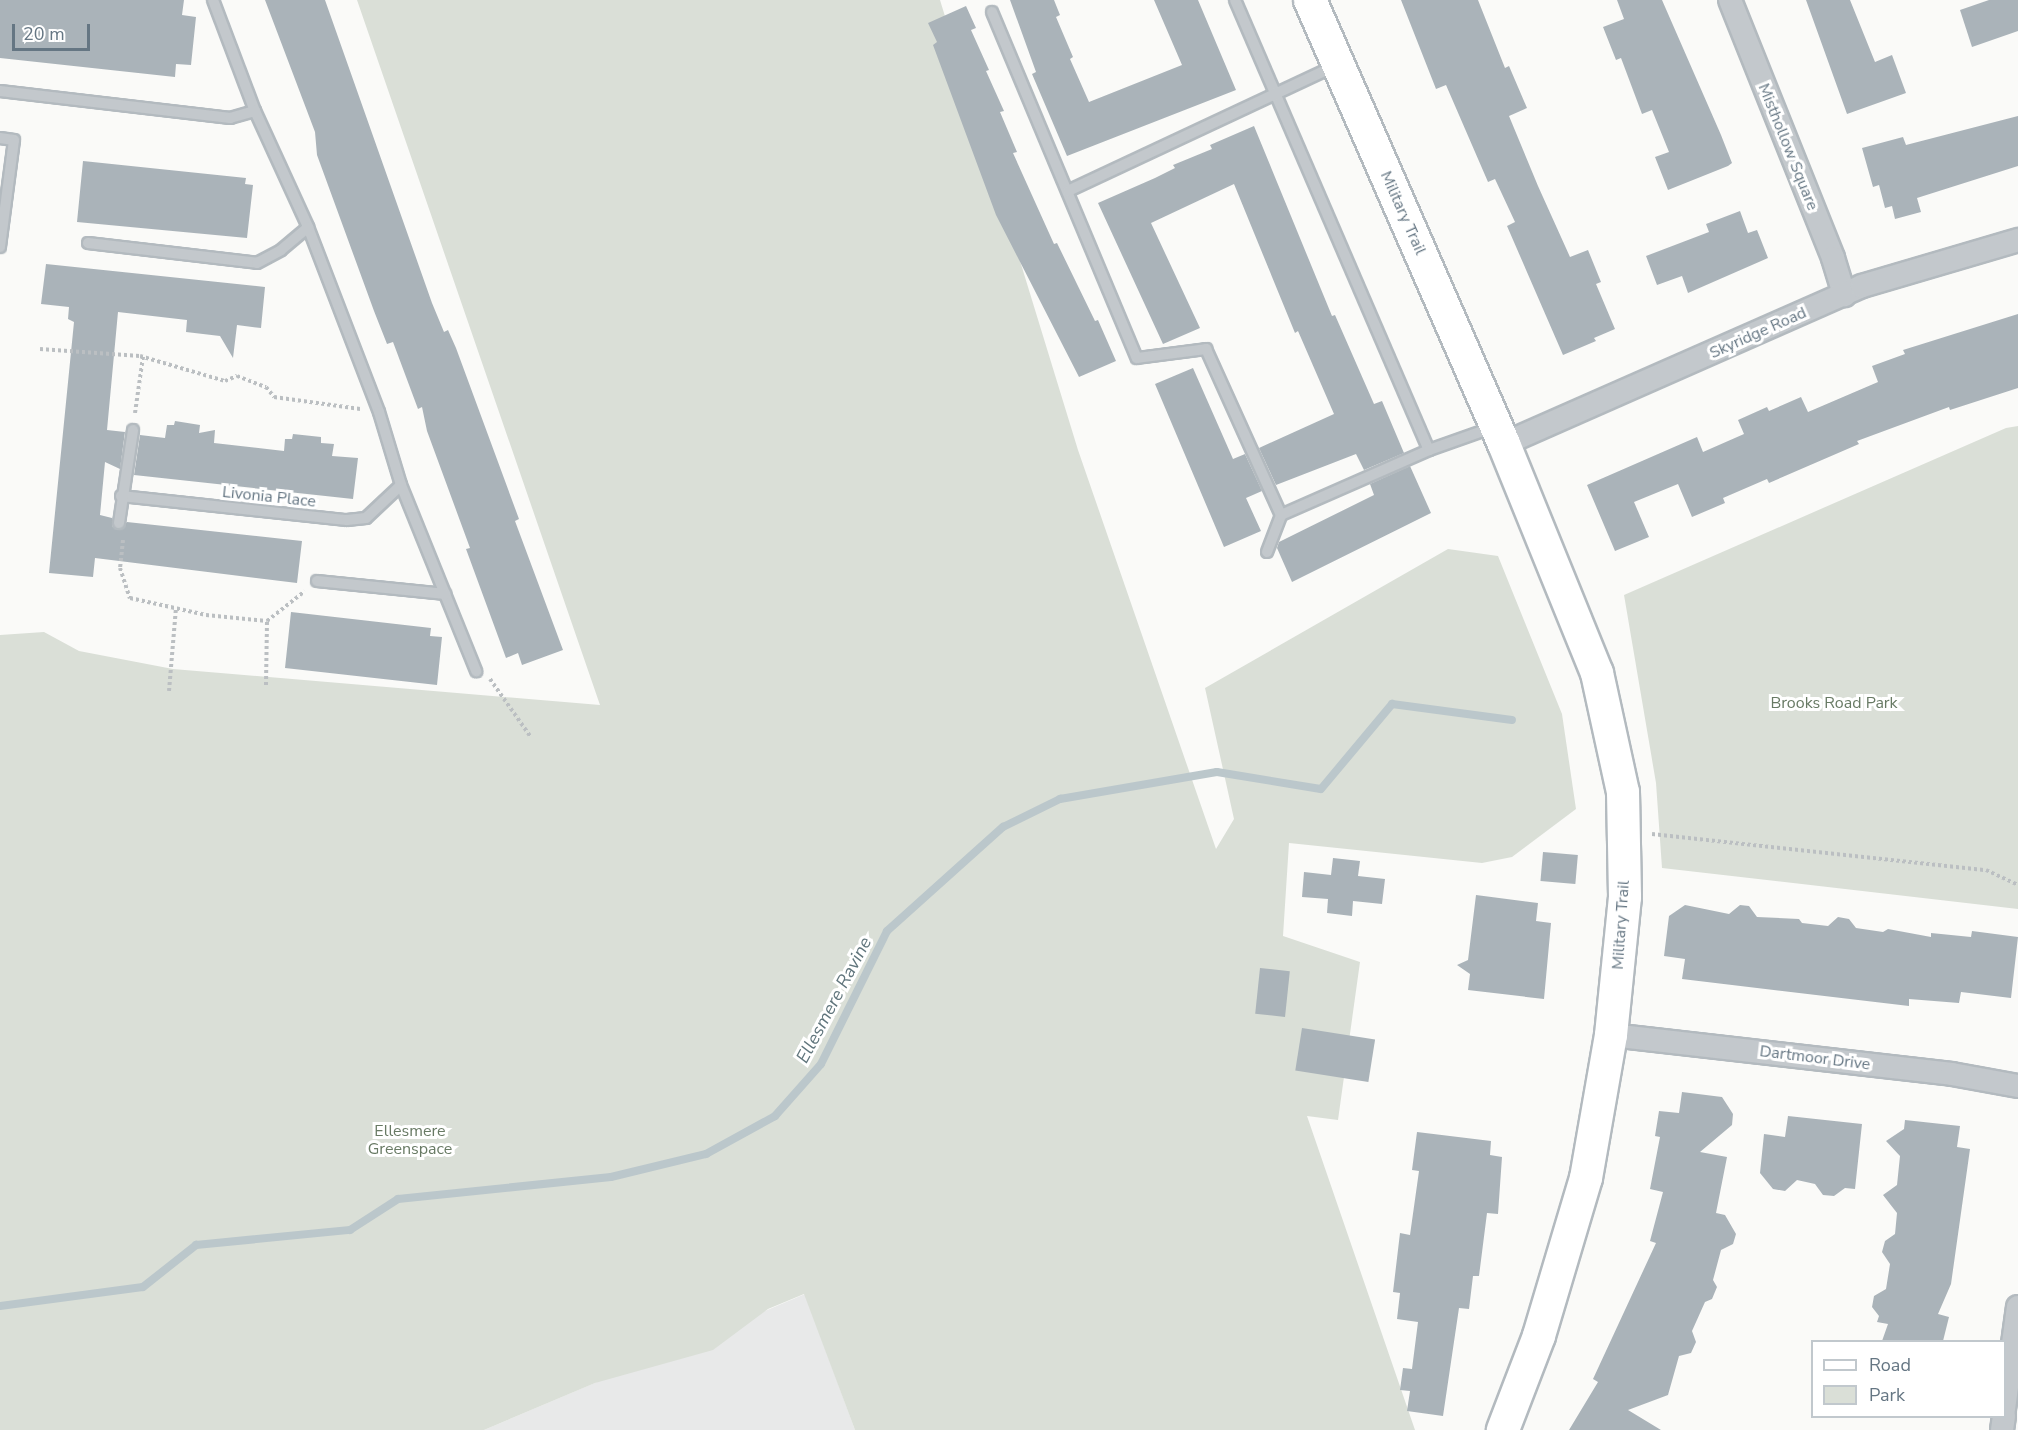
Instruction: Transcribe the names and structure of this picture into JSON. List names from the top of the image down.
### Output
{
  "streets": {
    "street": [
      "Misthollow Square",
      "Military Trail",
      "Skyridge Road",
      "Dartmoor Drive"
    ],
    "lane": ["Livonia Place"]
  },
  "crossings": [
    ["Misthollow Square", "Skyridge Road"],
    ["Military Trail", "Skyridge Road"],
    ["Military Trail", "Dartmoor Drive"]
  ],
  "water": ["Ellesmere Ravine"],
  "parks": ["Brooks Road Park", "Ellesmere Greenspace"],
  "legend": ["Road", "Park"],
  "scale_bar": "20 m"
}
